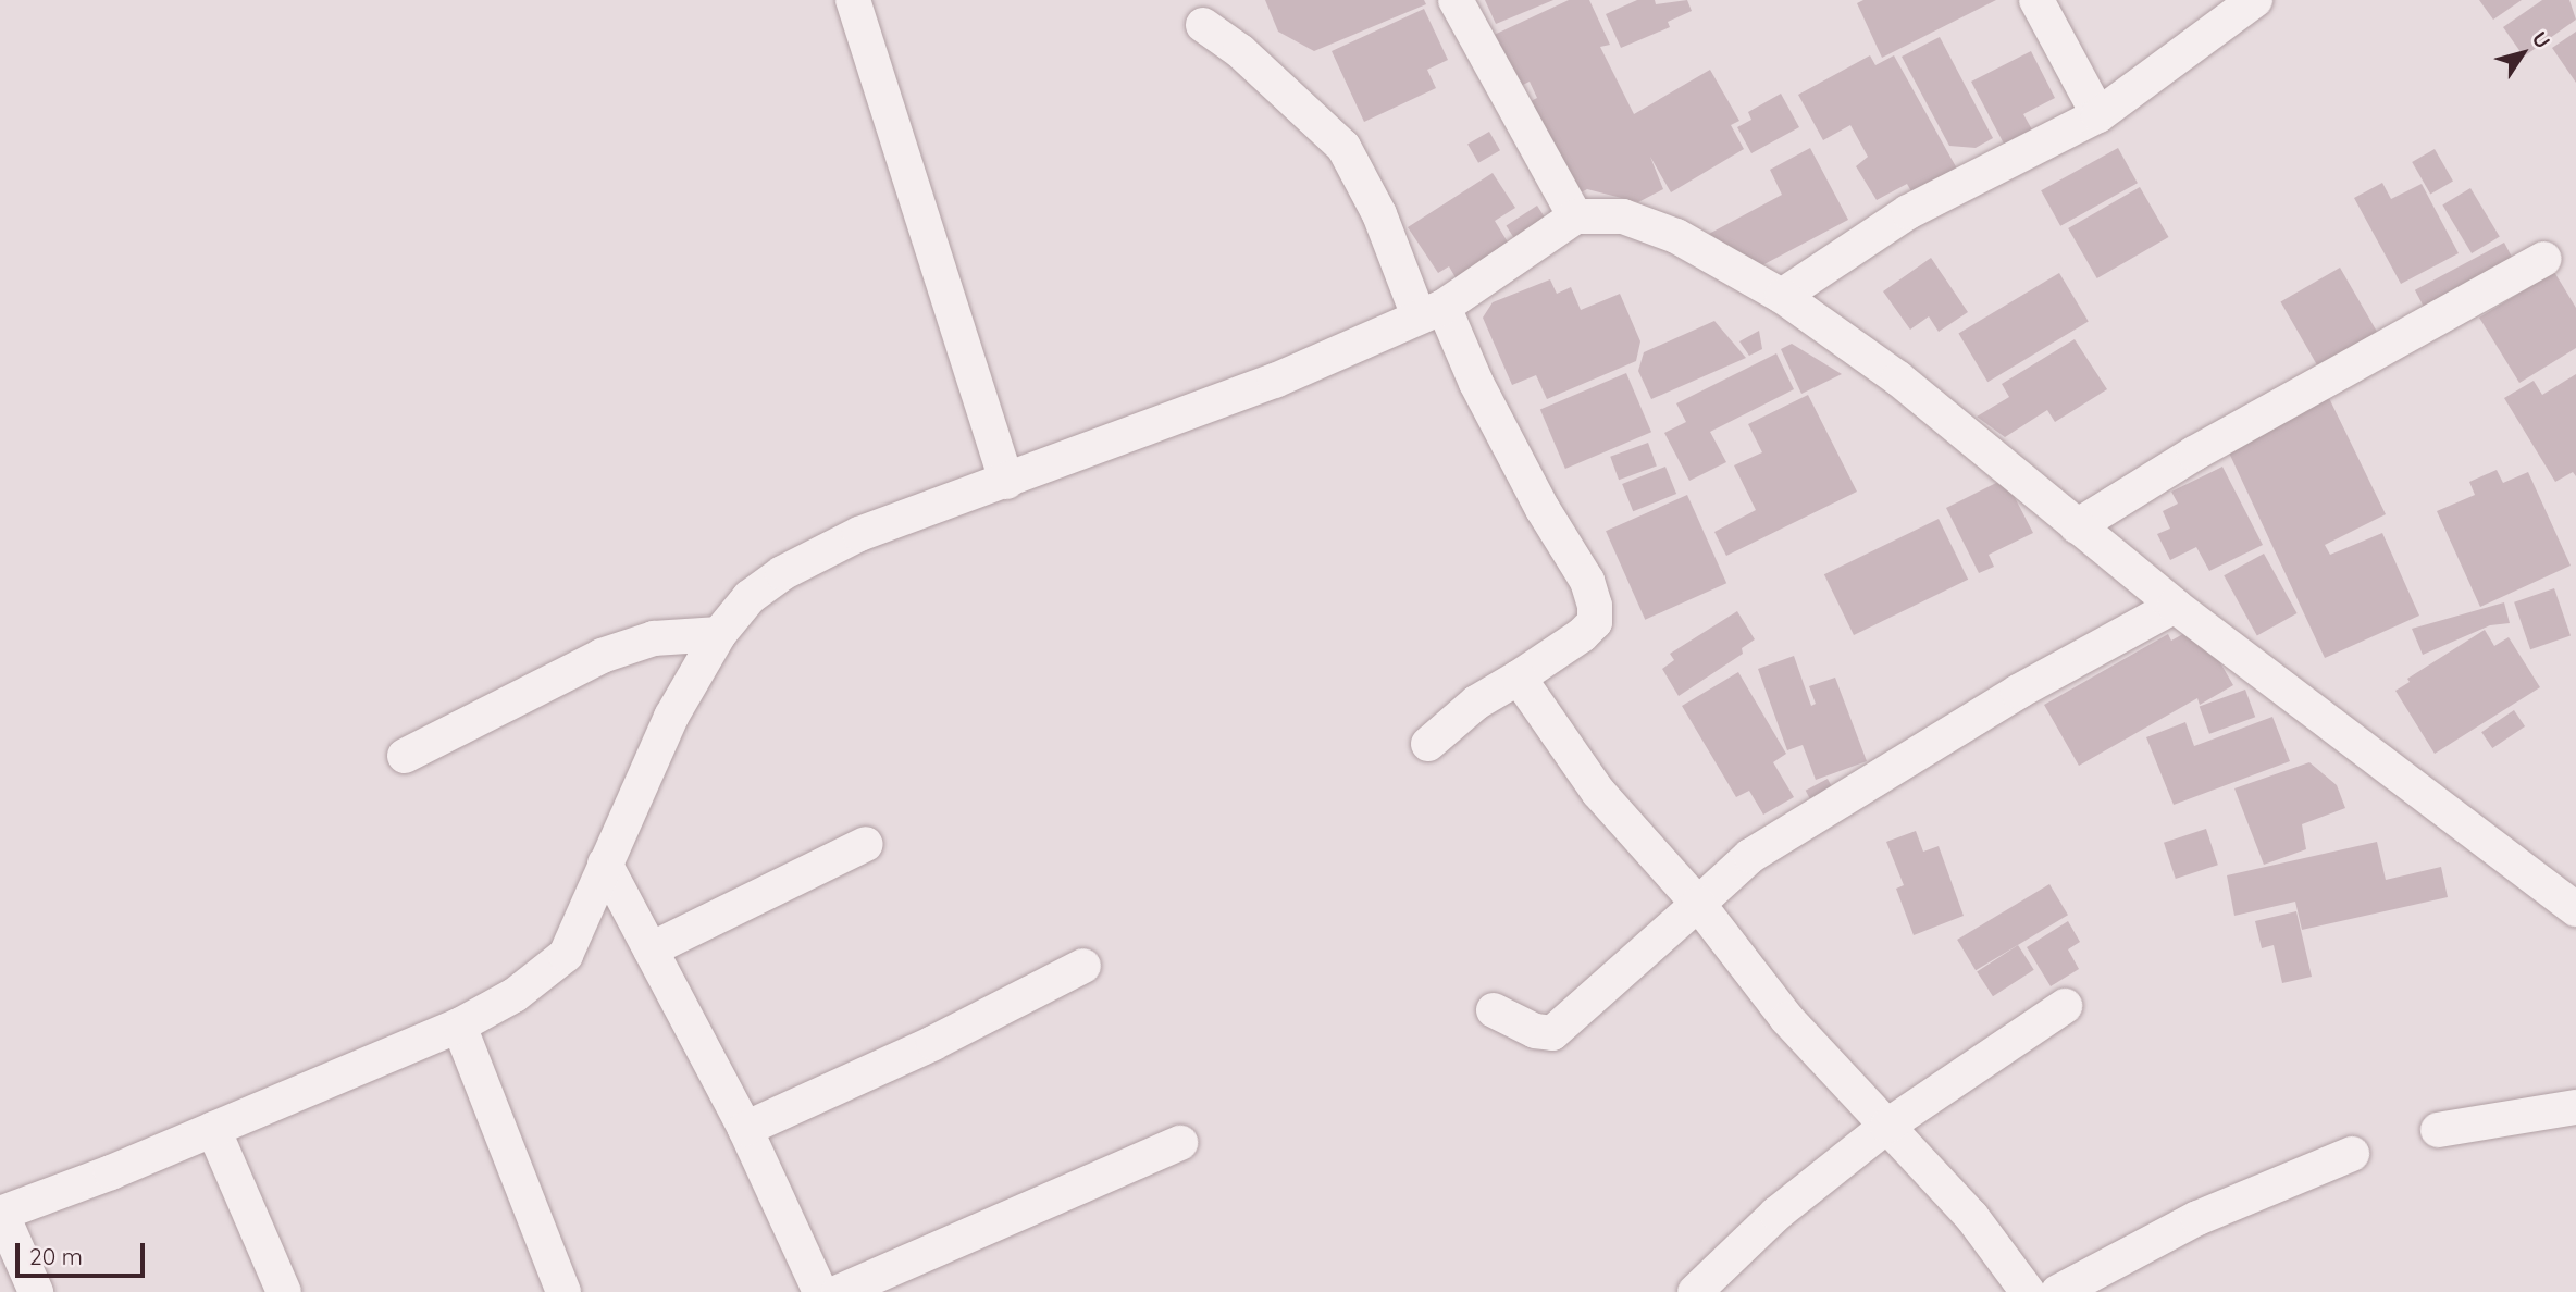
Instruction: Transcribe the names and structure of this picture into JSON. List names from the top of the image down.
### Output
{
  "scale_bar": "20 m",
  "north": "top right"
}
